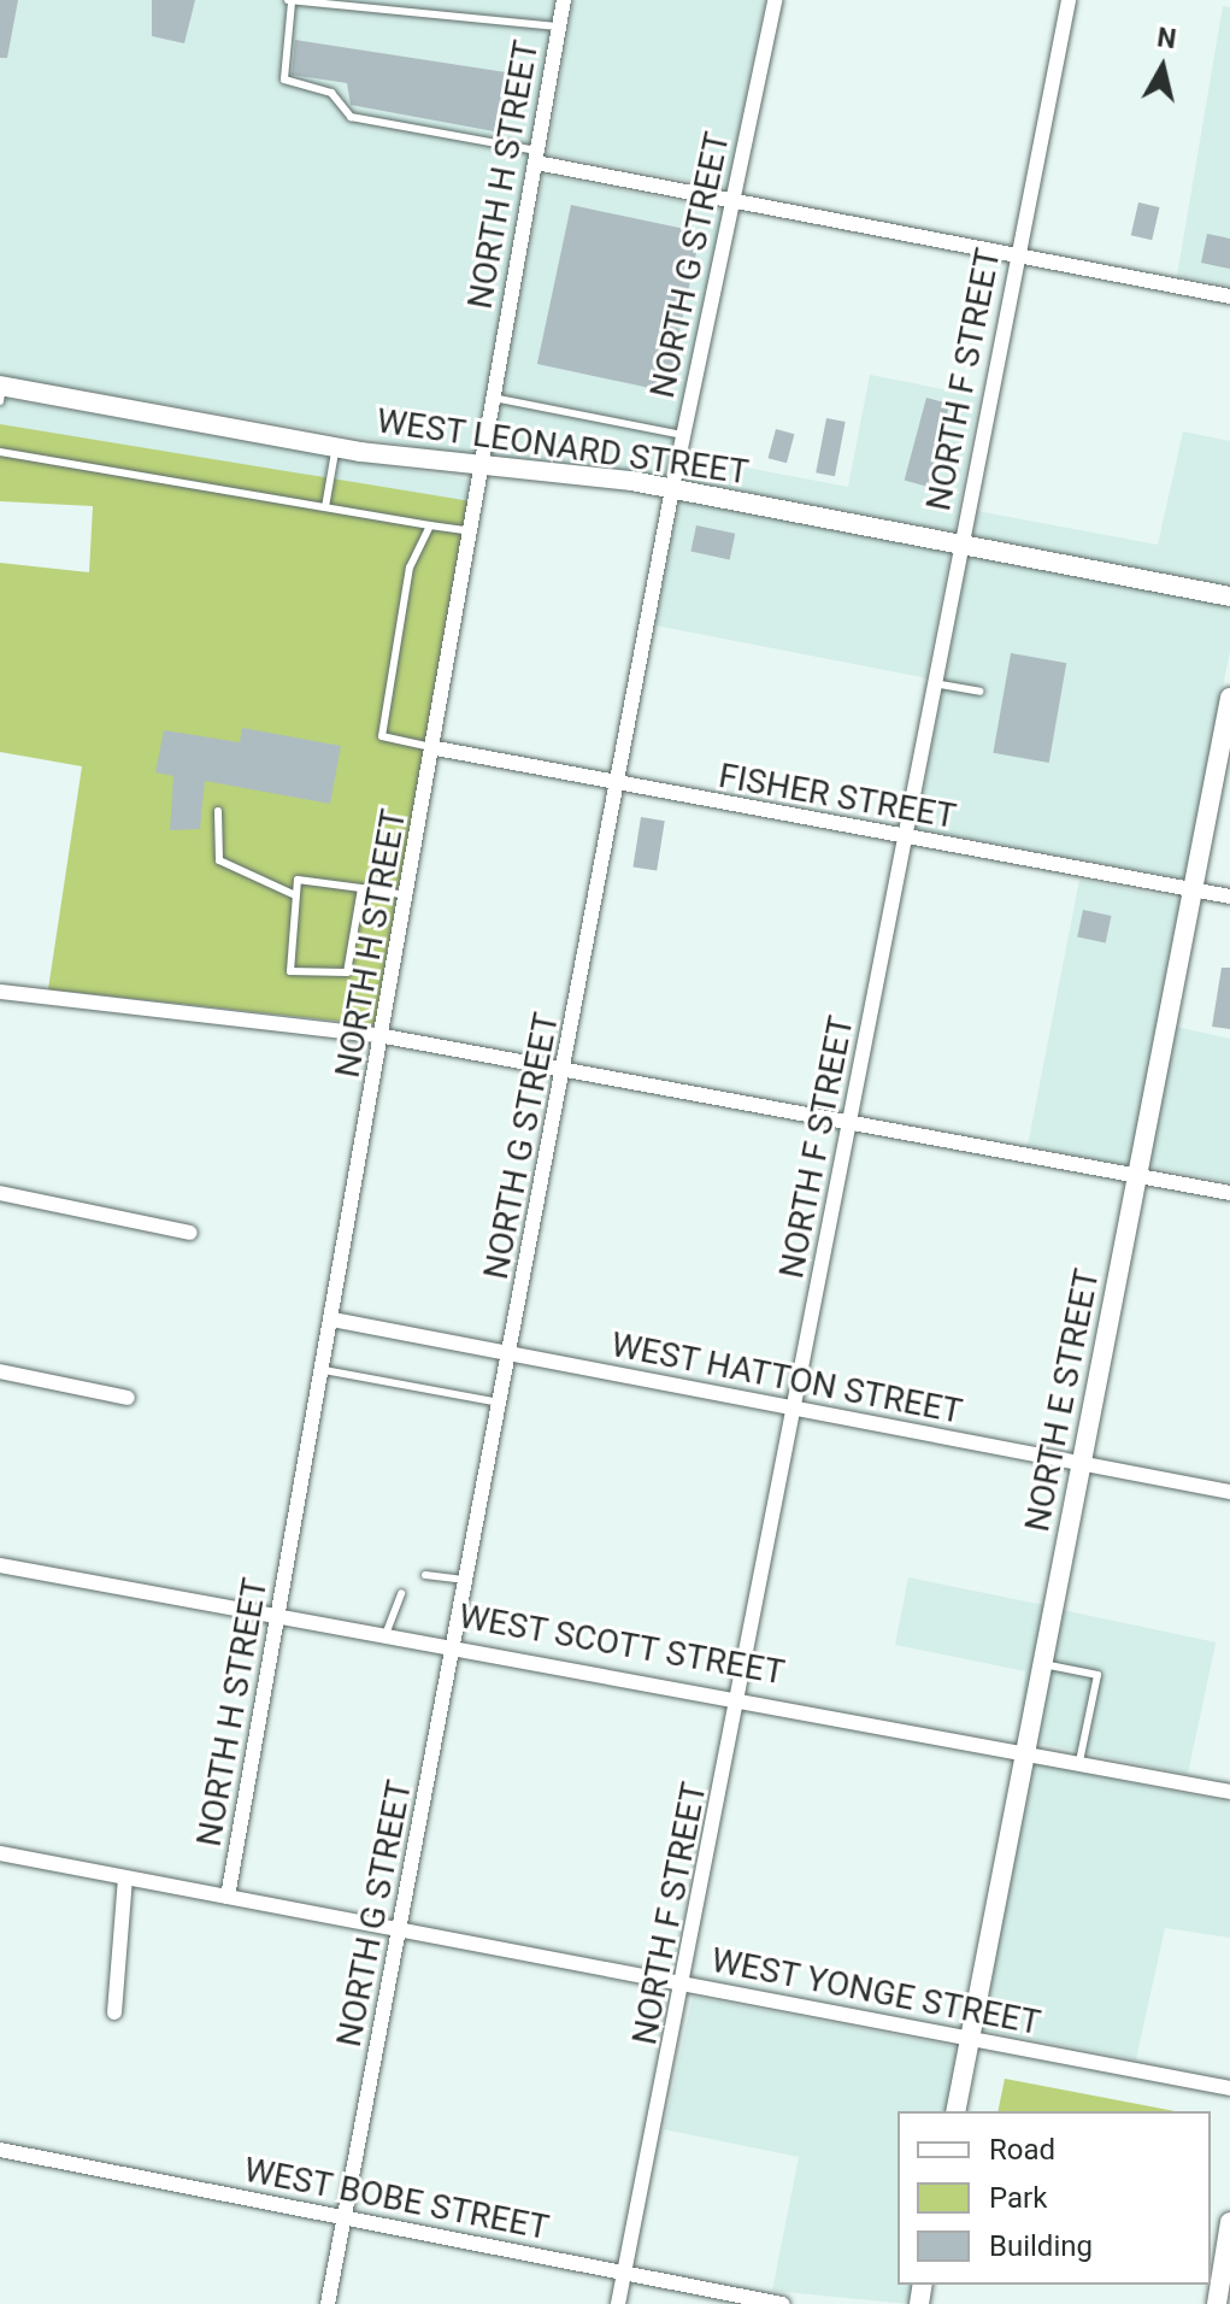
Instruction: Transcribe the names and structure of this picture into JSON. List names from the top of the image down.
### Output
{
  "streets": {
    "street": [
      "NORTH H STREET",
      "NORTH G STREET",
      "NORTH F STREET",
      "WEST LEONARD STREET",
      "FISHER STREET",
      "WEST HATTON STREET",
      "NORTH E STREET",
      "WEST SCOTT STREET",
      "WEST YONGE STREET",
      "WEST BOBE STREET"
    ]
  },
  "crossings": [
    ["NORTH H STREET", "WEST LEONARD STREET"],
    ["NORTH H STREET", "FISHER STREET"],
    ["NORTH H STREET", "WEST HATTON STREET"],
    ["NORTH H STREET", "WEST SCOTT STREET"],
    ["NORTH H STREET", "WEST YONGE STREET"],
    ["NORTH G STREET", "WEST LEONARD STREET"],
    ["NORTH G STREET", "FISHER STREET"],
    ["NORTH G STREET", "WEST HATTON STREET"],
    ["NORTH G STREET", "WEST SCOTT STREET"],
    ["NORTH G STREET", "WEST YONGE STREET"],
    ["NORTH G STREET", "WEST BOBE STREET"],
    ["NORTH F STREET", "WEST LEONARD STREET"],
    ["NORTH F STREET", "FISHER STREET"],
    ["NORTH F STREET", "WEST HATTON STREET"],
    ["NORTH F STREET", "WEST SCOTT STREET"],
    ["NORTH F STREET", "WEST YONGE STREET"],
    ["NORTH F STREET", "WEST BOBE STREET"],
    ["FISHER STREET", "NORTH E STREET"],
    ["WEST HATTON STREET", "NORTH E STREET"],
    ["NORTH E STREET", "WEST SCOTT STREET"],
    ["NORTH E STREET", "WEST YONGE STREET"]
  ],
  "legend": ["Road", "Park", "Building"],
  "north": "top"
}
